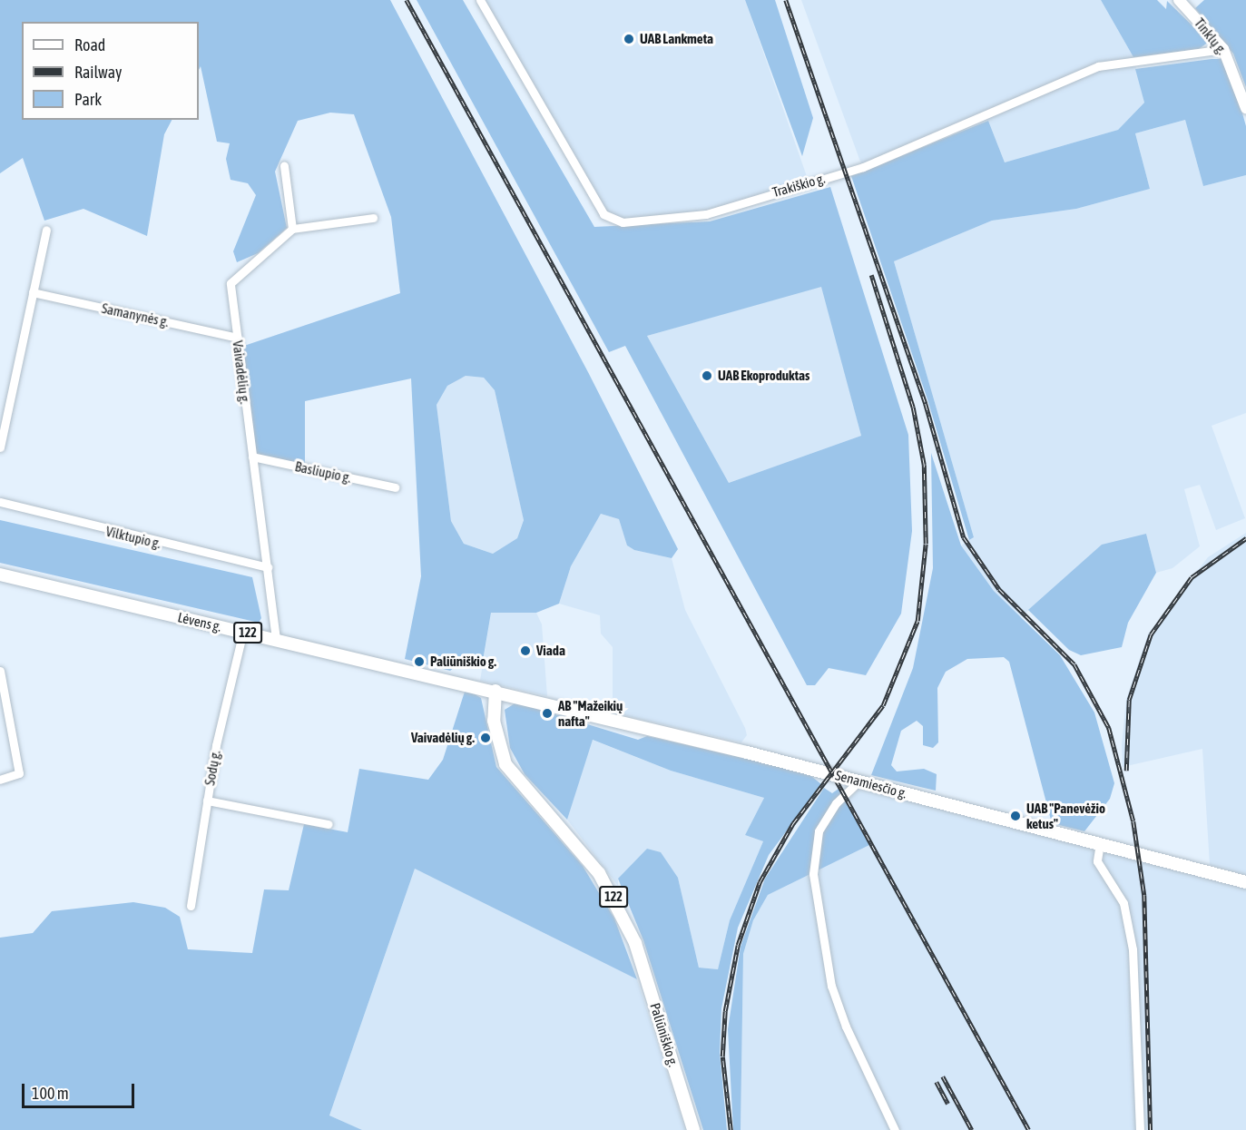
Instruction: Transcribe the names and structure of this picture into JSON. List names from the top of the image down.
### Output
{
  "streets": {
    "main road": [
      "Tinklų g.",
      "Lėvens g.",
      "122",
      "Senamiesčio g.",
      "Paliūniškio g."
    ],
    "street": [
      "Trakiškio g.",
      "Samanynės g.",
      "Vaivadėlių g.",
      "Basliupio g.",
      "Vilktupio g.",
      "Sodų g."
    ]
  },
  "crossings": [
    ["Tinklų g.", "Trakiškio g."],
    ["Samanynės g.", "Vaivadėlių g."],
    ["Vaivadėlių g.", "Basliupio g."],
    ["Vaivadėlių g.", "Vilktupio g."],
    ["Vaivadėlių g.", "Lėvens g."],
    ["Lėvens g.", "Sodų g."],
    ["Lėvens g.", "Senamiesčio g."],
    ["Lėvens g.", "Paliūniškio g."],
    ["Senamiesčio g.", "Paliūniškio g."]
  ],
  "places": [
    "UAB Lankmeta",
    "UAB Ekoproduktas",
    "Viada",
    "Paliūniškio g.",
    "AB \"Mažeikių nafta\"",
    "Vaivadėlių g.",
    "UAB \"Panevėžio ketus\""
  ],
  "legend": ["Road", "Railway", "Park"],
  "scale_bar": "100 m"
}
